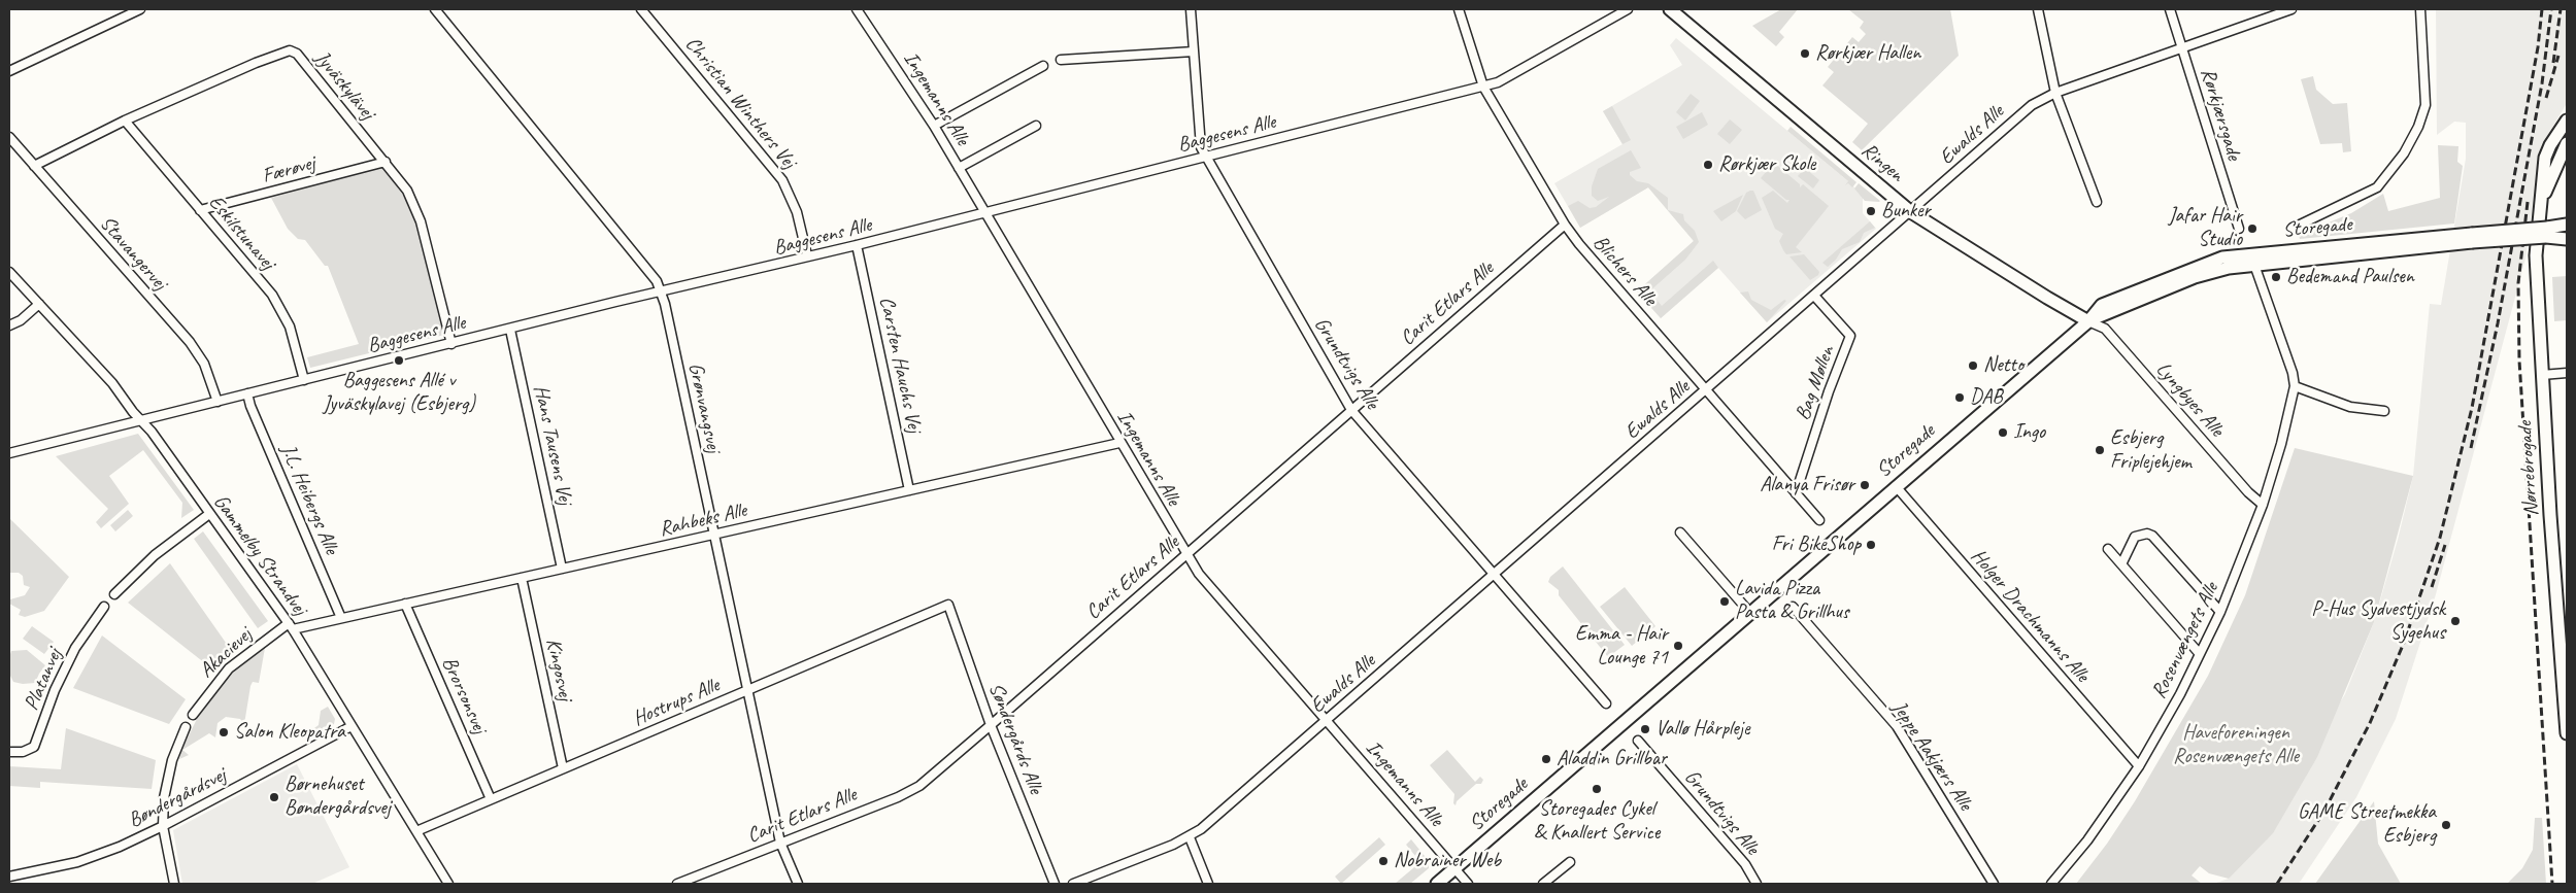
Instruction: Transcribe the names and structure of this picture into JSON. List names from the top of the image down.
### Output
{
  "streets": {
    "street": [
      "Jyväskylävej",
      "Ingemanns Alle",
      "Christian Winthers Vej",
      "Rørkjærsgade",
      "Baggesens Alle",
      "Ewalds Alle",
      "Ringen",
      "Færøvej",
      "Storegade",
      "Eskilstunavej",
      "Stavangervej",
      "Blichers Alle",
      "Carit Etlars Alle",
      "Grundtvigs Alle",
      "Carsten Hauchs Vej",
      "Bag Møllen",
      "Lyngbyes Alle",
      "Grønvangsvej",
      "Hans Tausens Vej",
      "Nørrebrogade",
      "J.L. Heibergs Alle",
      "Rahbeks Alle",
      "Gammelby Strandvej",
      "Holger Drachmanns Alle",
      "Rosenvængets Alle",
      "Akacievej",
      "Kingosvej",
      "Platanvej",
      "Brorsonsvej",
      "Hostrups Alle",
      "Søndergårds Alle",
      "Jeppe Aakjærs Alle",
      "Bøndergårdsvej"
    ]
  },
  "crossings": [
    ["Jyväskylävej", "Baggesens Alle"],
    ["Jyväskylävej", "Færøvej"],
    ["Jyväskylävej", "Eskilstunavej"],
    ["Jyväskylävej", "Stavangervej"],
    ["Ingemanns Alle", "Baggesens Alle"],
    ["Ingemanns Alle", "Ewalds Alle"],
    ["Ingemanns Alle", "Storegade"],
    ["Ingemanns Alle", "Carit Etlars Alle"],
    ["Ingemanns Alle", "Rahbeks Alle"],
    ["Christian Winthers Vej", "Baggesens Alle"],
    ["Rørkjærsgade", "Ewalds Alle"],
    ["Baggesens Alle", "Eskilstunavej"],
    ["Baggesens Alle", "Stavangervej"],
    ["Baggesens Alle", "Blichers Alle"],
    ["Baggesens Alle", "Grundtvigs Alle"],
    ["Baggesens Alle", "Carsten Hauchs Vej"],
    ["Baggesens Alle", "Grønvangsvej"],
    ["Baggesens Alle", "Hans Tausens Vej"],
    ["Baggesens Alle", "J.L. Heibergs Alle"],
    ["Baggesens Alle", "Gammelby Strandvej"],
    ["Ewalds Alle", "Ringen"],
    ["Ewalds Alle", "Blichers Alle"],
    ["Ewalds Alle", "Grundtvigs Alle"],
    ["Ewalds Alle", "Bag Møllen"],
    ["Ringen", "Storegade"],
    ["Ringen", "Lyngbyes Alle"],
    ["Færøvej", "Eskilstunavej"],
    ["Storegade", "Lyngbyes Alle"],
    ["Storegade", "Holger Drachmanns Alle"],
    ["Storegade", "Rosenvængets Alle"],
    ["Blichers Alle", "Carit Etlars Alle"],
    ["Blichers Alle", "Bag Møllen"],
    ["Carit Etlars Alle", "Grundtvigs Alle"],
    ["Carit Etlars Alle", "Grønvangsvej"],
    ["Carit Etlars Alle", "Søndergårds Alle"],
    ["Carsten Hauchs Vej", "Rahbeks Alle"],
    ["Lyngbyes Alle", "Rosenvængets Alle"],
    ["Grønvangsvej", "Rahbeks Alle"],
    ["Grønvangsvej", "Hostrups Alle"],
    ["Hans Tausens Vej", "Rahbeks Alle"],
    ["J.L. Heibergs Alle", "Rahbeks Alle"],
    ["Rahbeks Alle", "Gammelby Strandvej"],
    ["Rahbeks Alle", "Akacievej"],
    ["Rahbeks Alle", "Kingosvej"],
    ["Rahbeks Alle", "Brorsonsvej"],
    ["Gammelby Strandvej", "Akacievej"],
    ["Gammelby Strandvej", "Hostrups Alle"],
    ["Gammelby Strandvej", "Bøndergårdsvej"],
    ["Holger Drachmanns Alle", "Rosenvængets Alle"],
    ["Kingosvej", "Hostrups Alle"],
    ["Brorsonsvej", "Hostrups Alle"],
    ["Hostrups Alle", "Søndergårds Alle"]
  ],
  "parks": ["Haveforeningen Rosenvængets Alle"],
  "places": [
    "Rørkjær Hallen",
    "Rørkjær Skole",
    "Bunker",
    "Jafar Hair Studio",
    "Bedemand Paulsen",
    "Baggesens Allé v Jyväskylavej (Esbjerg)",
    "Netto",
    "DAB",
    "Ingo",
    "Esbjerg Friplejehjem",
    "Alanya Frisør",
    "Fri BikeShop",
    "Lavida Pizza Pasta & Grillhus",
    "P-Hus Sydvestjydsk Sygehus",
    "Emma - Hair Lounge 71",
    "Vallø Hårpleje",
    "Salon Kleopatra",
    "Aladdin Grillbar",
    "Storegades Cykel & Knallert Service",
    "Børnehuset Bøndergårdsvej",
    "GAME Streetmekka Esbjerg",
    "Nobrainer Web"
  ]
}
